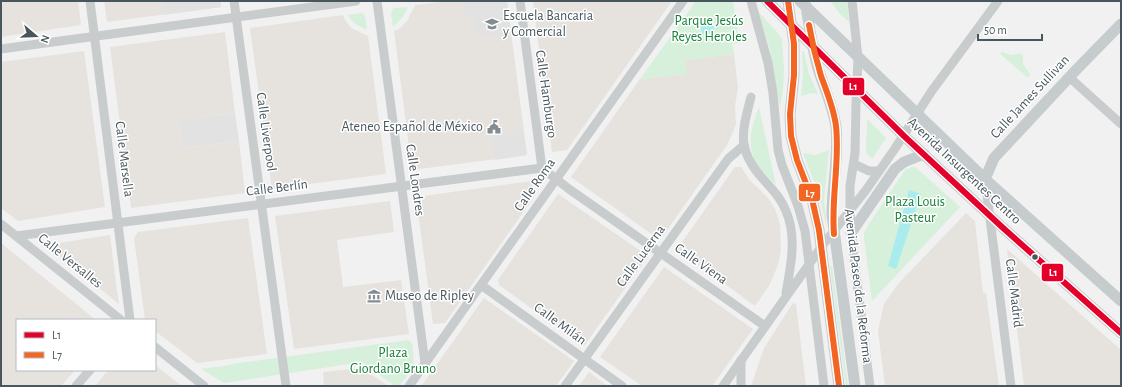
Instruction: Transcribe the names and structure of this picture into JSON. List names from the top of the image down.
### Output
{
  "streets": {
    "main road": ["Calle James Sullivan", "Avenida Insurgentes Centro", "Avenida Paseo de la Reforma"],
    "street": [
      "Calle Hamburgo",
      "Calle Liverpool",
      "Calle Marsella",
      "Calle Londres",
      "Calle Roma",
      "Calle Berlín",
      "Calle Lucerna",
      "Calle Versalles",
      "Calle Viena",
      "Calle Madrid",
      "Calle Milán"
    ]
  },
  "crossings": [
    ["Calle Hamburgo", "Calle Berlín"],
    ["Calle Hamburgo", "Calle Viena"],
    ["Calle James Sullivan", "Avenida Insurgentes Centro"],
    ["Calle James Sullivan", "Calle Madrid"],
    ["Calle Liverpool", "Calle Berlín"],
    ["Calle Marsella", "Calle Berlín"],
    ["Avenida Insurgentes Centro", "Avenida Paseo de la Reforma"],
    ["Avenida Insurgentes Centro", "Calle Madrid"],
    ["Calle Londres", "Calle Roma"],
    ["Calle Londres", "Calle Berlín"],
    ["Calle Roma", "Calle Viena"],
    ["Calle Roma", "Calle Milán"],
    ["Calle Berlín", "Calle Versalles"],
    ["Calle Berlín", "Calle Viena"],
    ["Calle Lucerna", "Calle Viena"],
    ["Calle Lucerna", "Calle Milán"]
  ],
  "parks": ["Parque Jesús Reyes Heroles", "Plaza Louis Pasteur", "Plaza Giordano Bruno"],
  "places": {
    "school or university": ["Escuela Bancaria y Comercial"],
    "public building": ["Ateneo Español de México"],
    "museum": ["Museo de Ripley"]
  },
  "lines": ["transit line L1", "transit line L7"],
  "legend": ["L1", "L7"],
  "scale_bar": "50 m",
  "north": "right"
}
